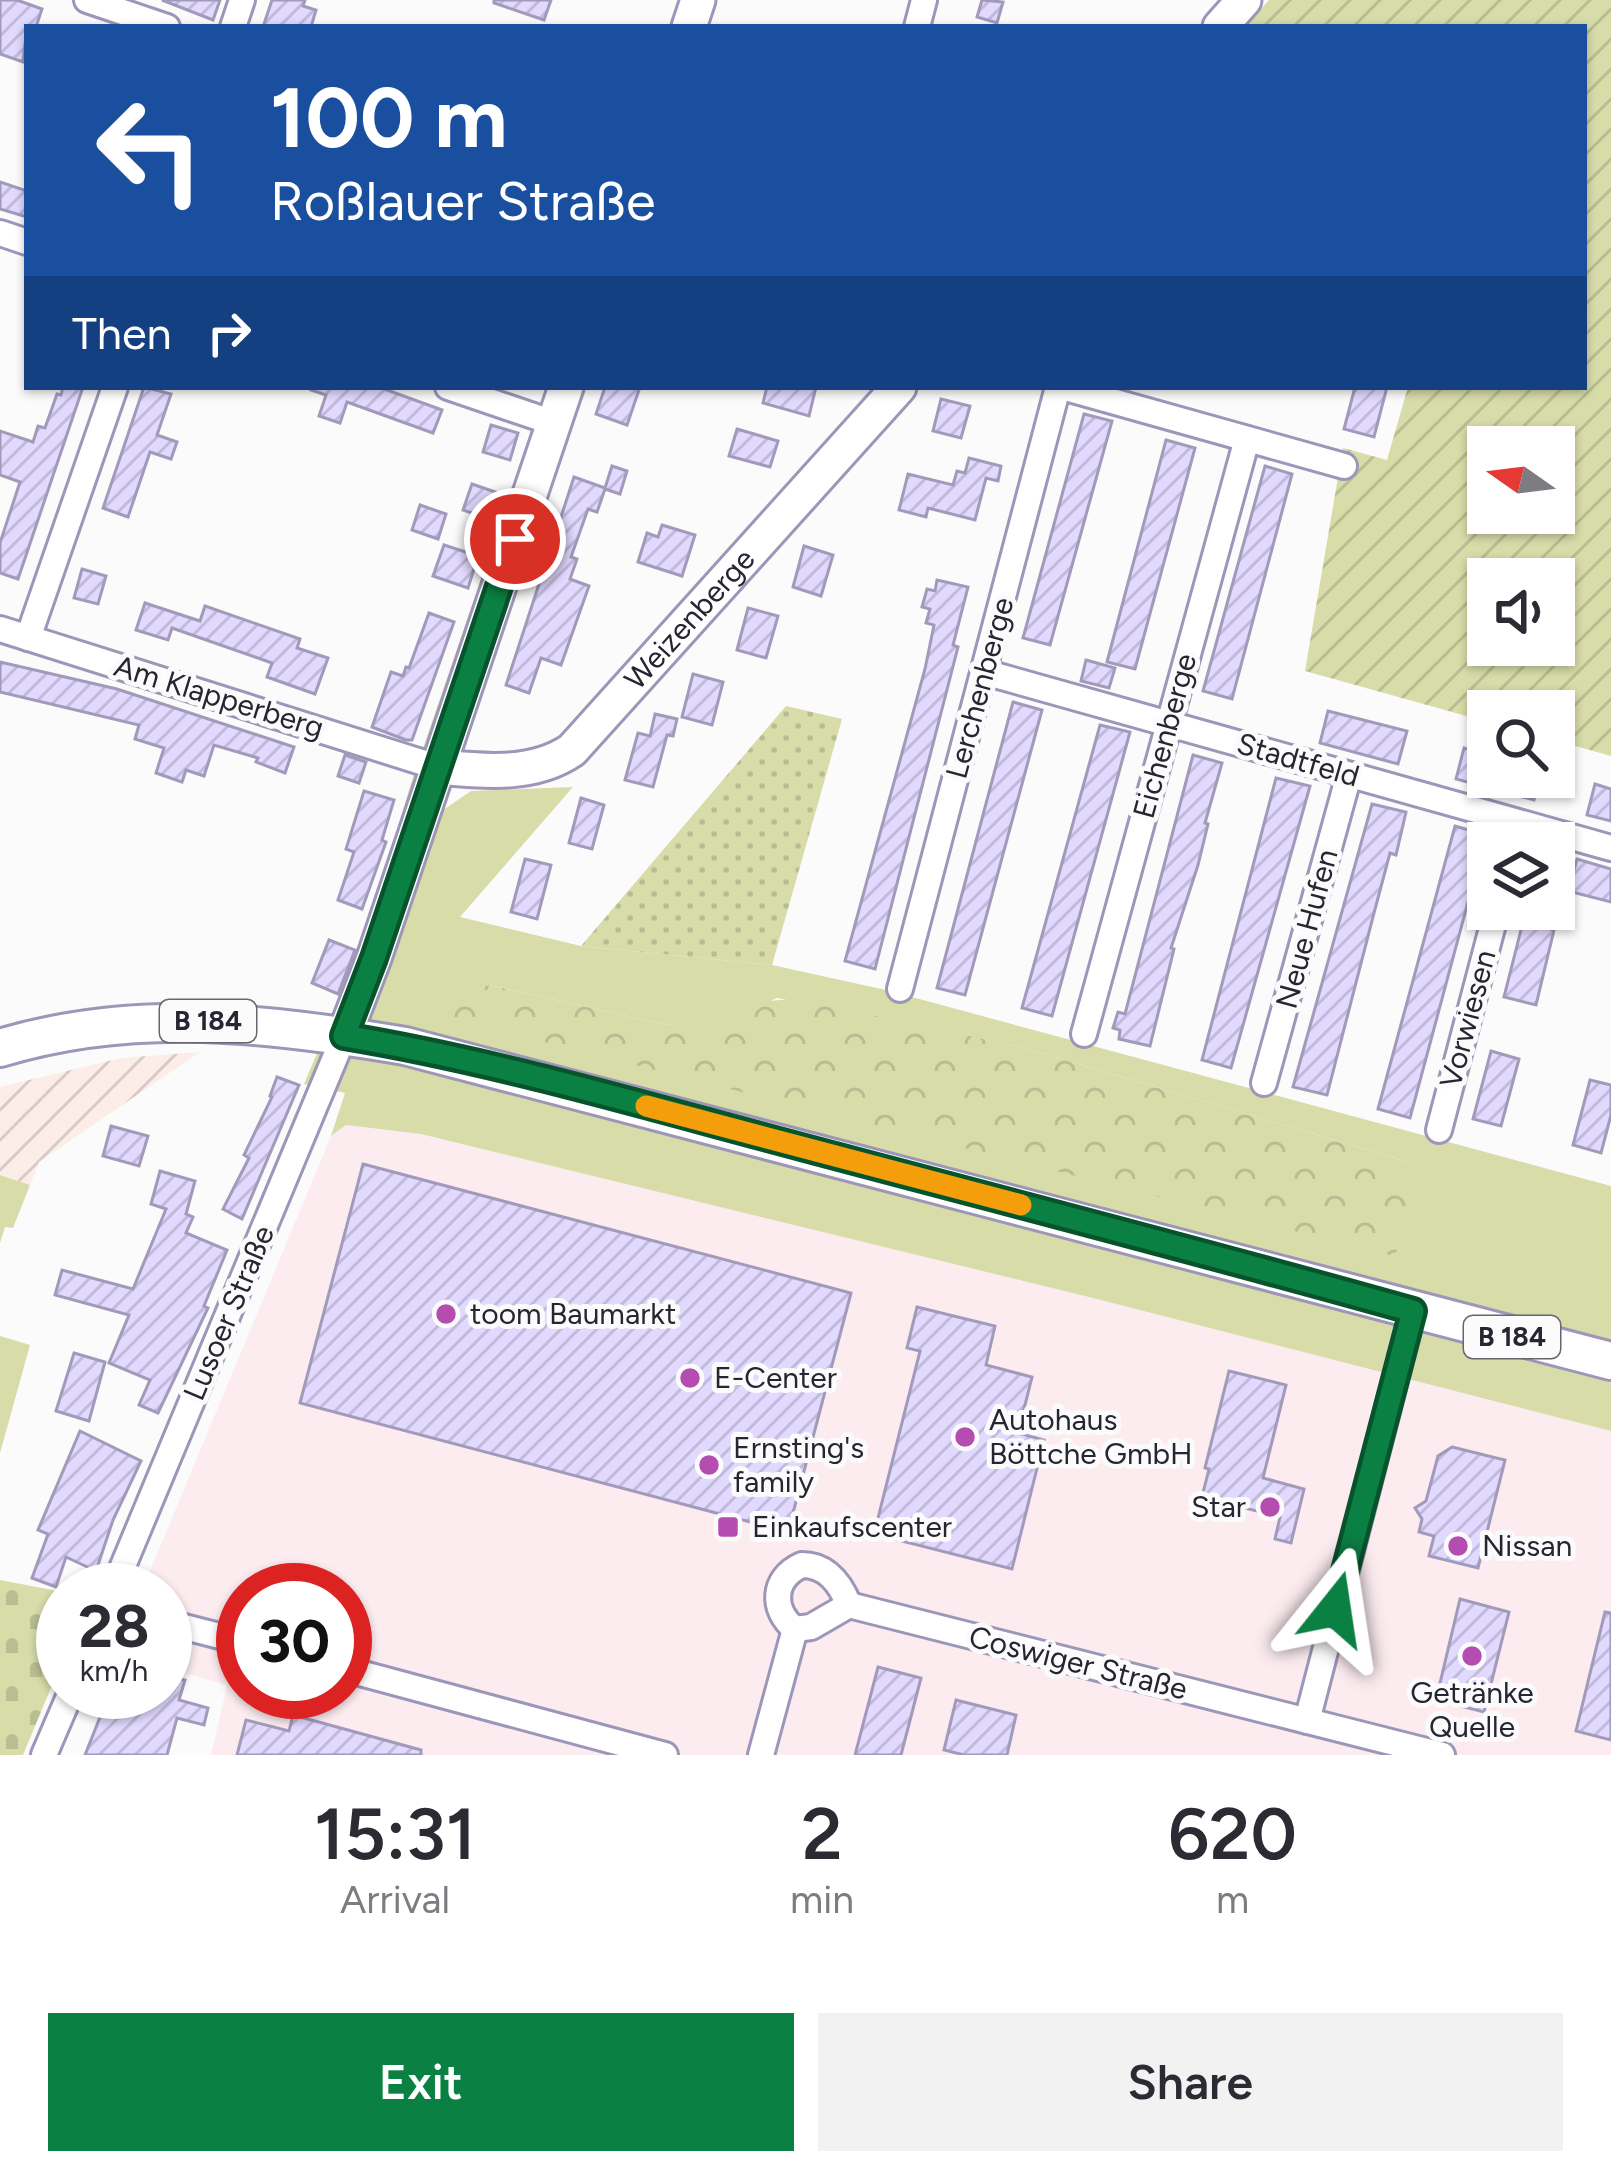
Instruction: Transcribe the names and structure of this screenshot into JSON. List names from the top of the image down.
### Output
{
  "streets": {
    "main road": ["B 184"],
    "street": [
      "Weizenberge",
      "Lerchenberge",
      "Am Klapperberg",
      "Eichenberge",
      "Stadtfeld",
      "Neue Hufen",
      "Vorwiesen",
      "Lusoer Straße",
      "Coswiger Straße"
    ]
  },
  "crossings": [
    ["Weizenberge", "Am Klapperberg"],
    ["Lerchenberge", "Stadtfeld"],
    ["Eichenberge", "Stadtfeld"],
    ["Stadtfeld", "Neue Hufen"],
    ["B 184", "Lusoer Straße"]
  ],
  "places": {
    "other": [
      "toom Baumarkt",
      "E-Center",
      "Autohaus Böttche GmbH",
      "Ernsting's family",
      "Star",
      "Nissan",
      "Getränke Quelle"
    ],
    "transit": ["Einkaufscenter"]
  },
  "north": "left",
  "page": {
    "turn": ["100 m", "Roßlauer Straße"],
    "then": "Then",
    "speed": "28 km/h",
    "limit": "30",
    "eta": [
      "15:31",
      "Arrival",
      "2",
      "min",
      "620",
      "m"
    ],
    "buttons": ["Exit", "Share"]
  }
}
